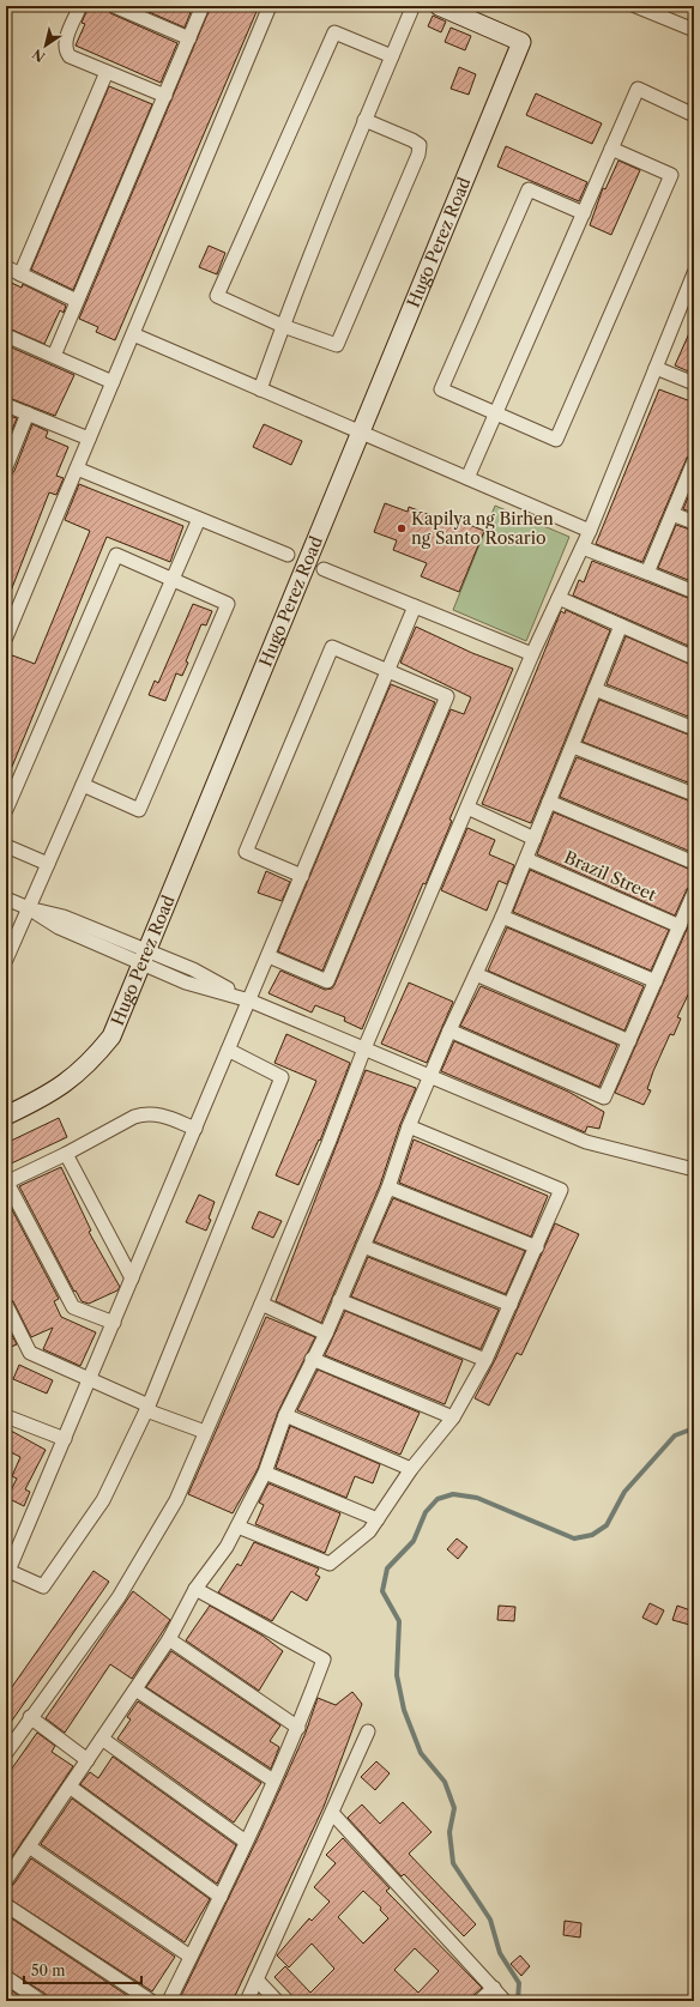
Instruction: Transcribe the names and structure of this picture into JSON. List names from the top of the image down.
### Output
{
  "streets": {
    "street": ["Hugo Perez Road", "Brazil Street"]
  },
  "places": ["Kapilya ng Birhen ng Santo Rosario"],
  "scale_bar": "50 m",
  "north": "bottom left"
}
